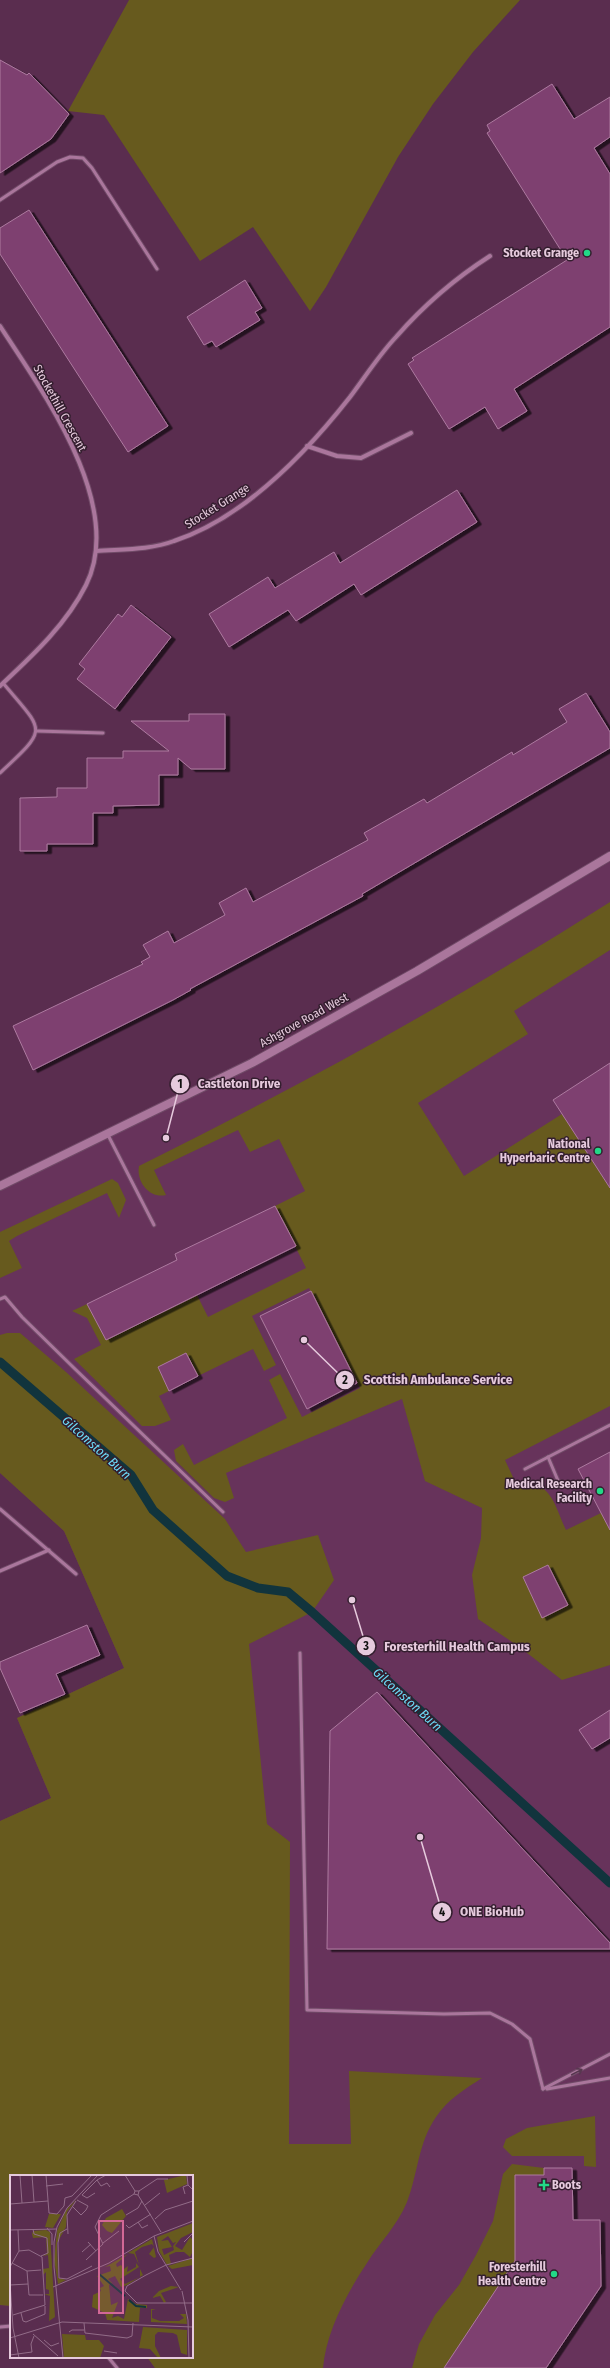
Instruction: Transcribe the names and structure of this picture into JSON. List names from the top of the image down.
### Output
{
  "streets": {
    "street": ["Stockethill Crescent", "Stocket Grange", "Ashgrove Road West"]
  },
  "crossings": [
    ["Stockethill Crescent", "Stocket Grange"]
  ],
  "water": ["Gilcomston Burn"],
  "places": {
    "other": [
      "Stocket Grange",
      "Castleton Drive",
      "National Hyperbaric Centre",
      "Scottish Ambulance Service",
      "Medical Research Facility",
      "Foresterhill Health Campus",
      "ONE BioHub",
      "Foresterhill Health Centre"
    ],
    "health": ["Boots"]
  }
}
